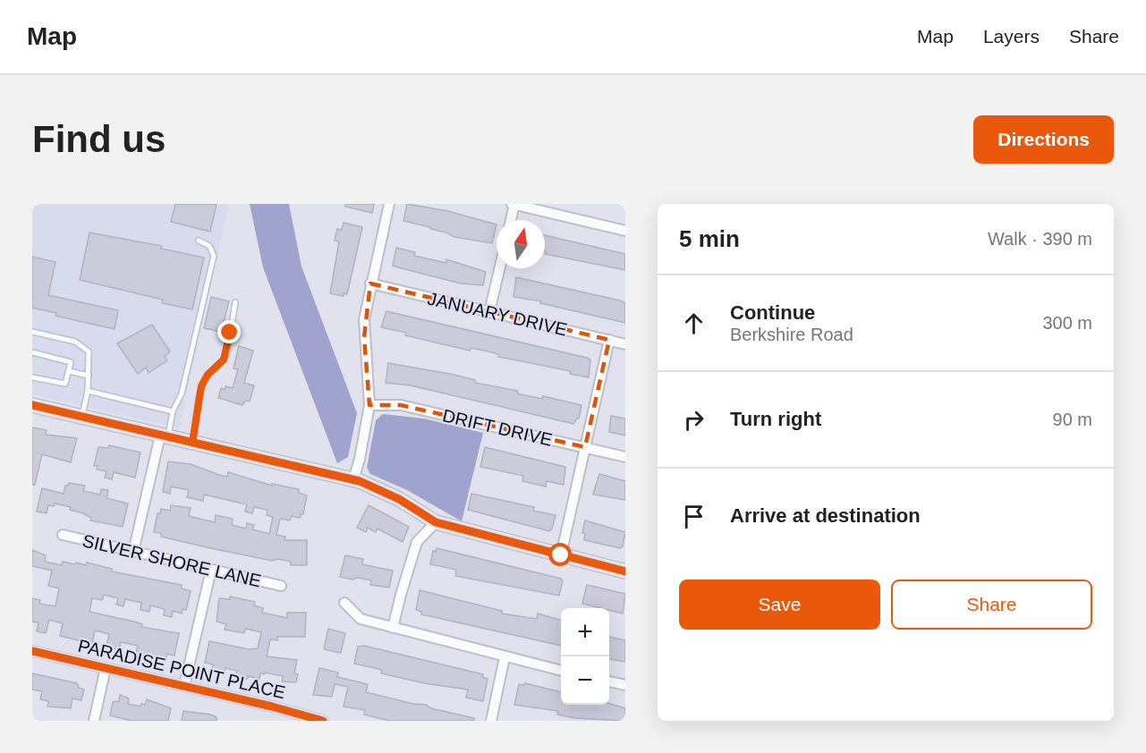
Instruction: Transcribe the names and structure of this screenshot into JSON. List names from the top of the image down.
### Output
{
  "streets": {
    "street": [
      "JANUARY DRIVE",
      "DRIFT DRIVE",
      "SILVER SHORE LANE",
      "PARADISE POINT PLACE"
    ]
  },
  "north": "top",
  "page": {
    "header": "Map",
    "nav": ["Map", "Layers", "Share"],
    "buttons": [
      "Directions",
      ["Save", "Share"]
    ],
    "title": "Find us",
    "heading": ["5 min", "Walk · 390 m"],
    "list": [
      ["Continue", "Berkshire Road", "300 m"],
      ["Turn right", "90 m"],
      "Arrive at destination"
    ],
    "map_buttons": ["+", "−"]
  }
}
